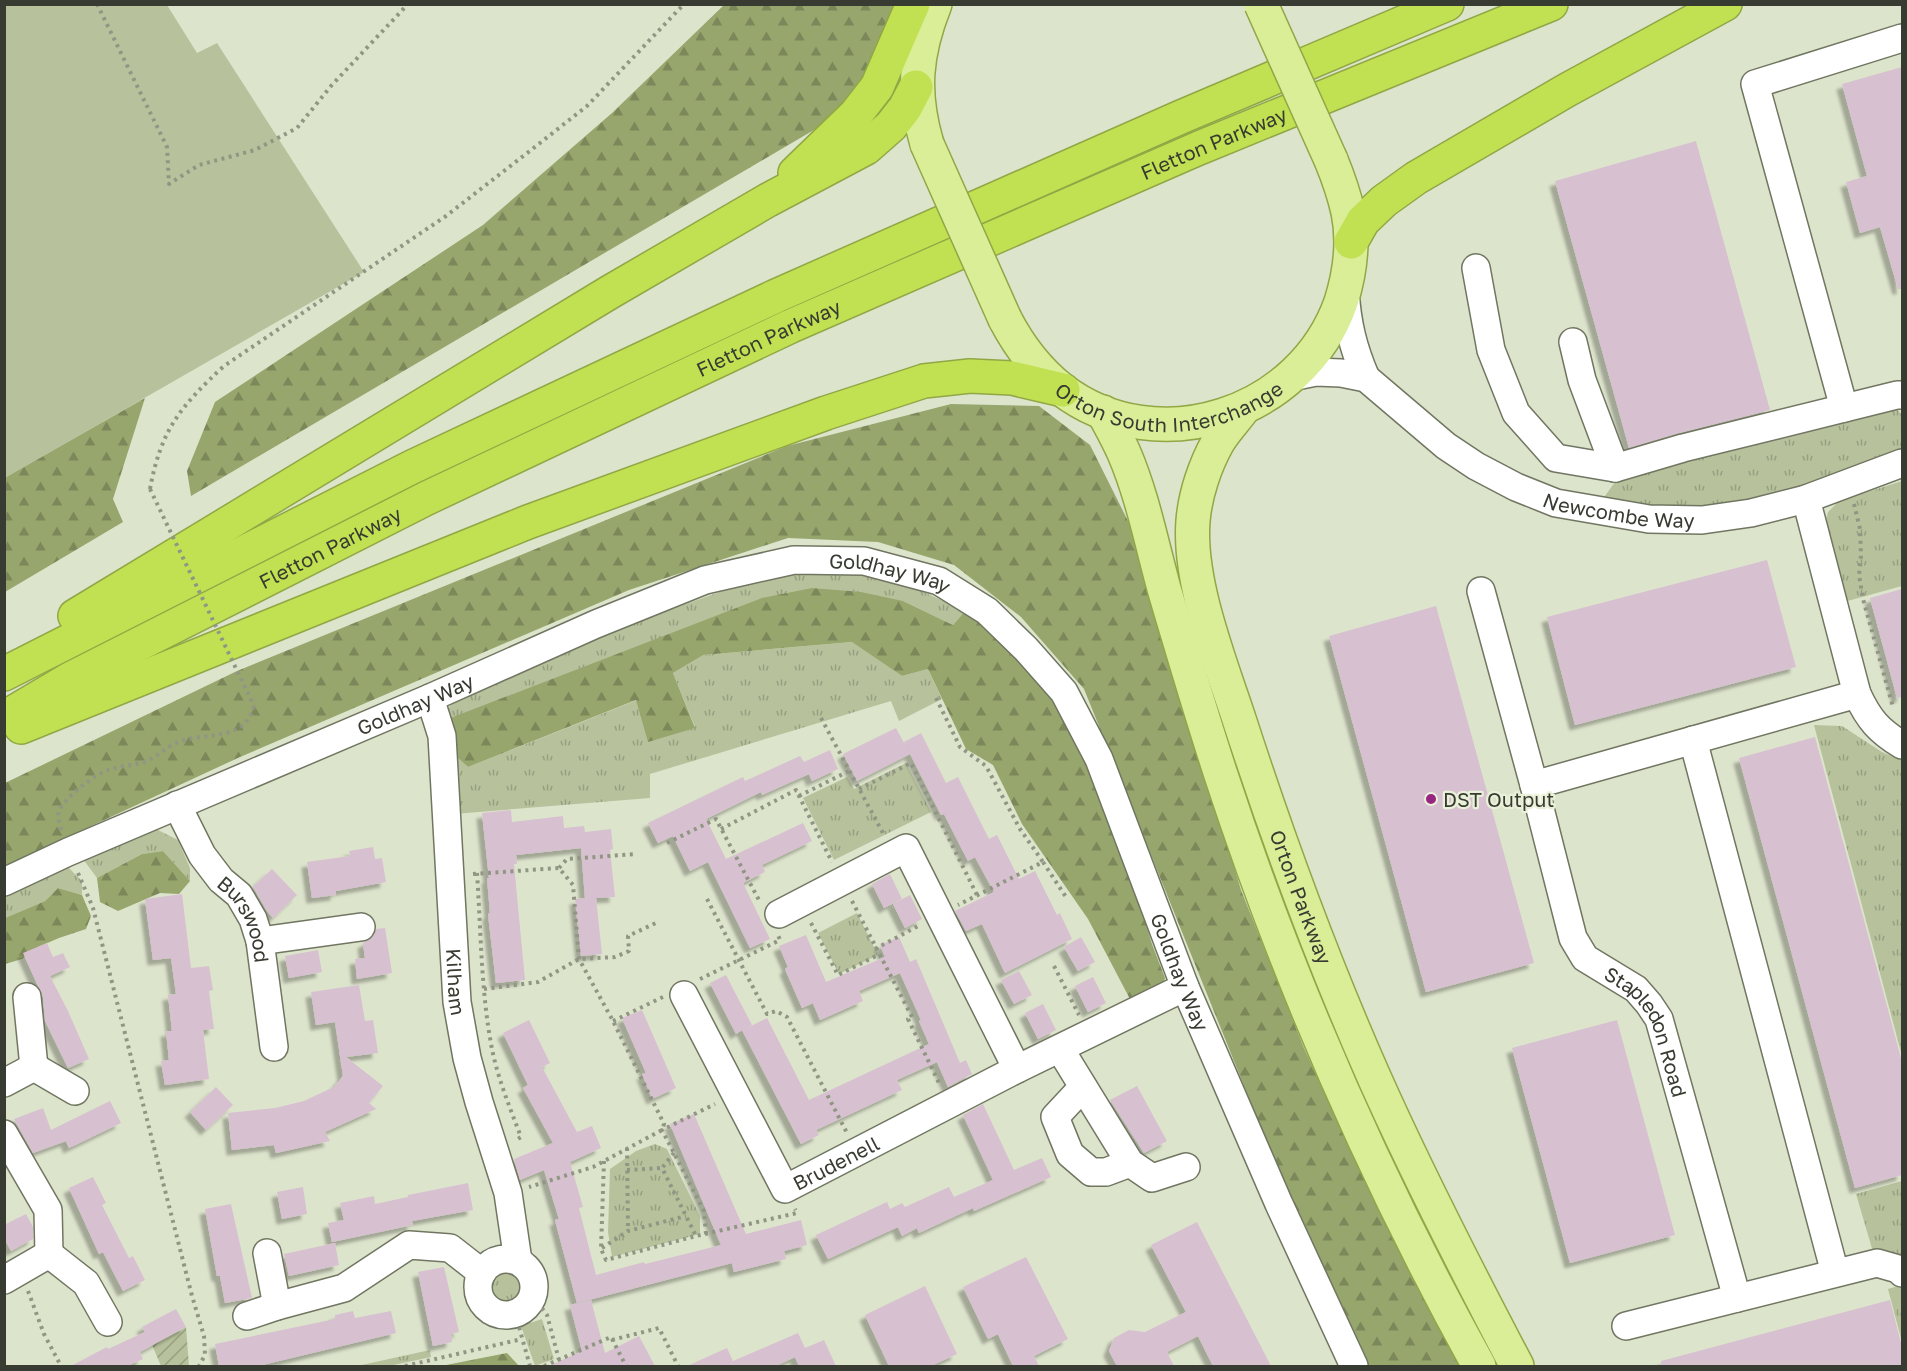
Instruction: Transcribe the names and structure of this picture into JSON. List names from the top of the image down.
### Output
{
  "streets": {
    "highway": ["Fletton Parkway"],
    "main road": ["Orton South Interchange", "Orton Parkway"],
    "street": [
      "Newcombe Way",
      "Goldhay Way",
      "Burswood",
      "Kilham",
      "Stapledon Road",
      "Brudenell"
    ]
  },
  "crossings": [
    ["Orton South Interchange", "Newcombe Way"],
    ["Orton South Interchange", "Orton Parkway"],
    ["Goldhay Way", "Burswood"],
    ["Goldhay Way", "Kilham"],
    ["Goldhay Way", "Brudenell"]
  ],
  "places": ["DST Output"]
}
